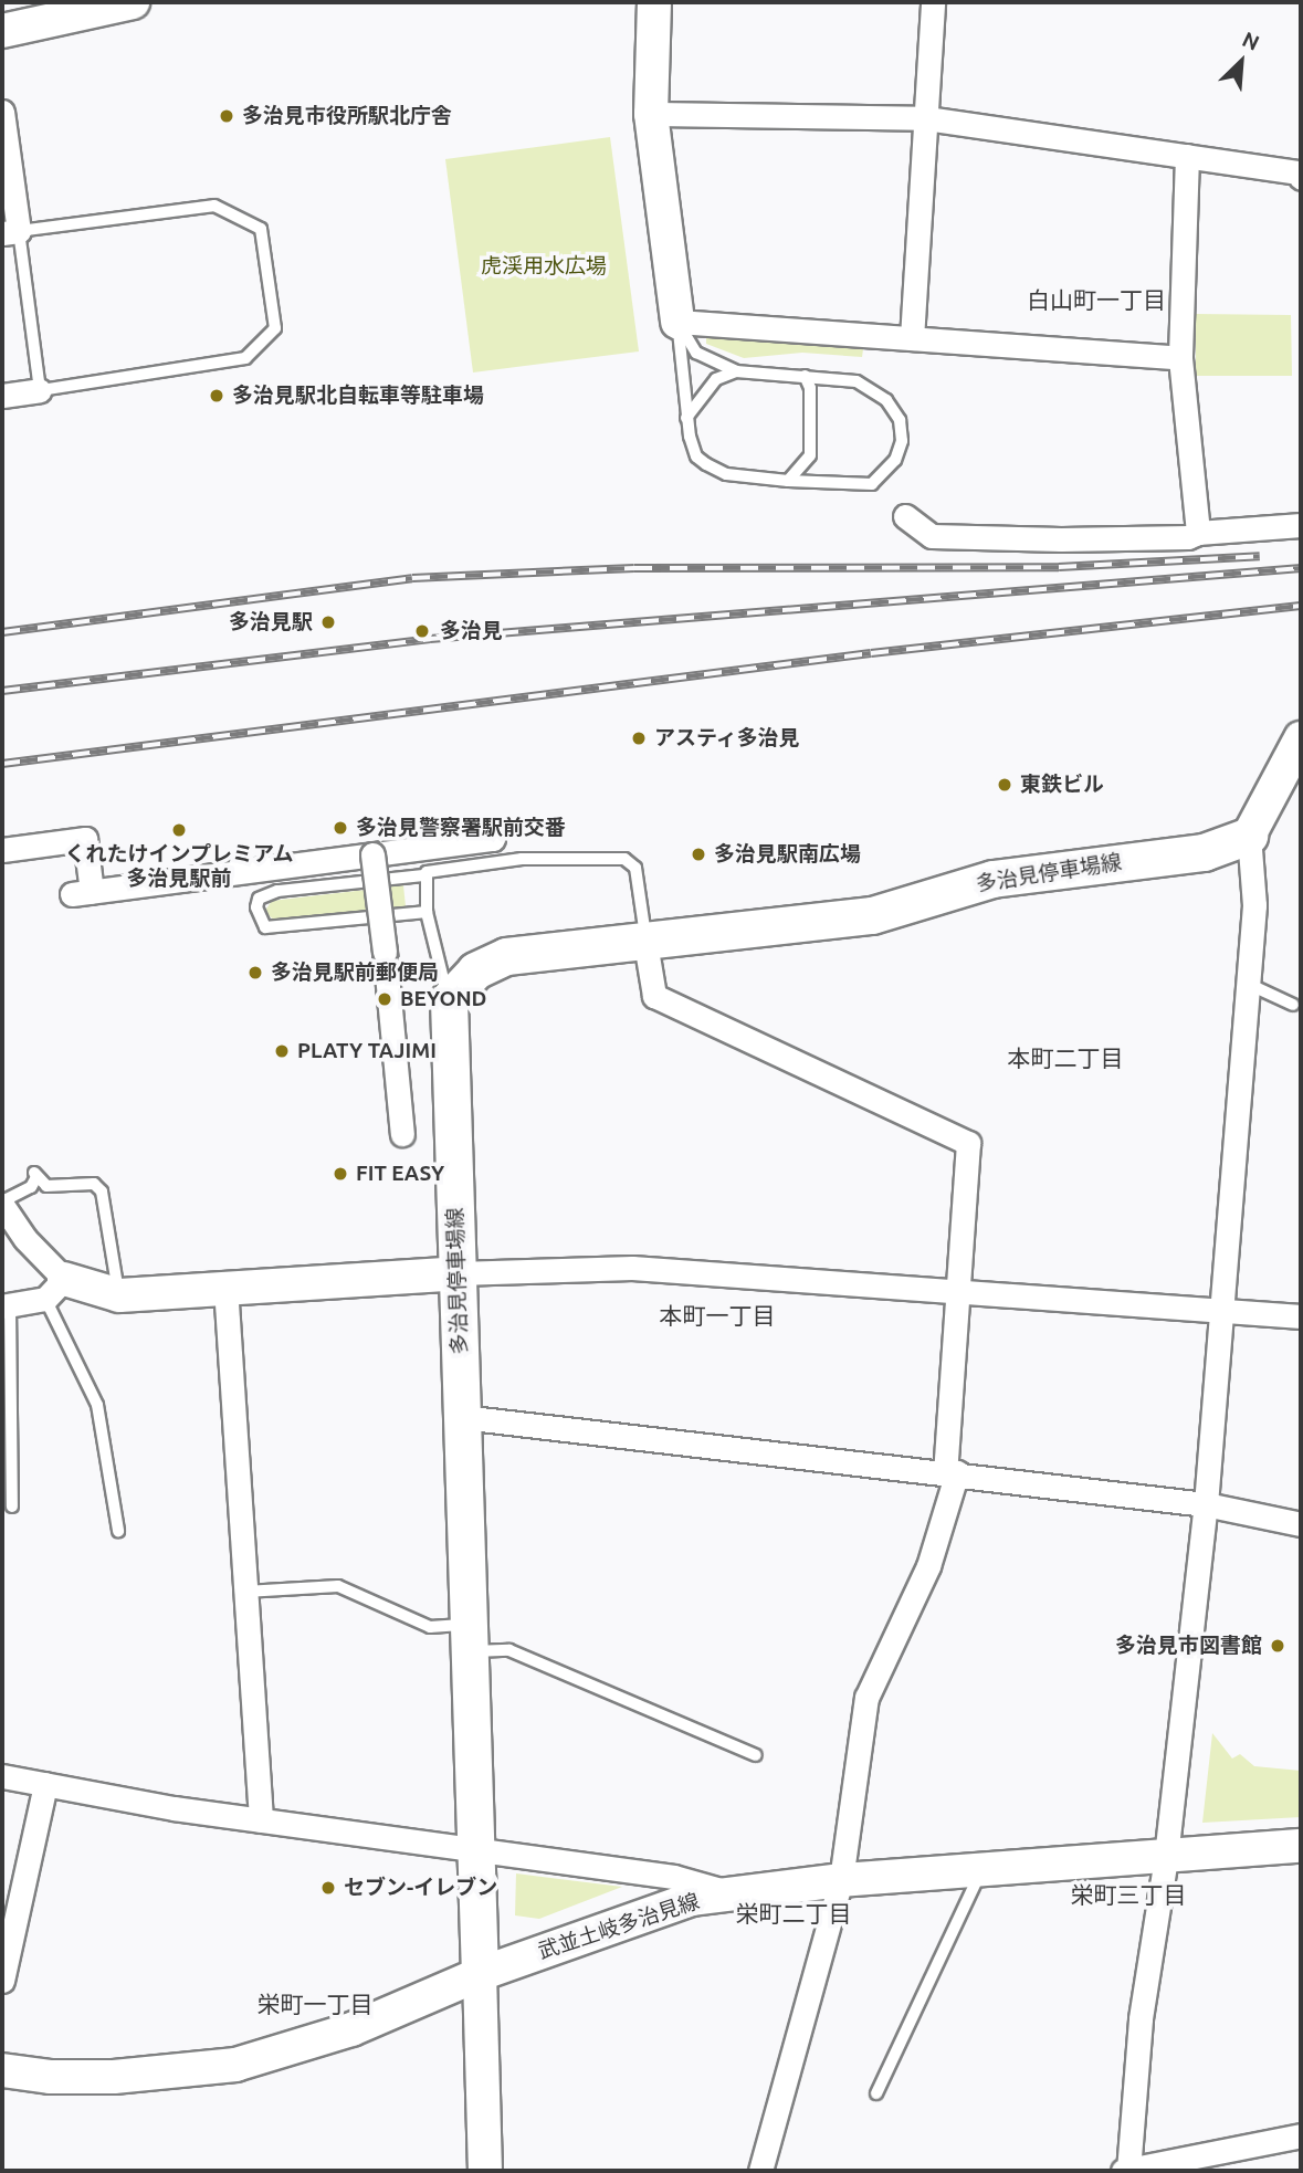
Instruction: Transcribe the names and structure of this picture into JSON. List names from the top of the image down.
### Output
{
  "streets": {
    "main road": ["多治見停車場線", "武並土岐多治見線"]
  },
  "crossings": [
    ["多治見停車場線", "武並土岐多治見線"]
  ],
  "districts": [
    "白山町一丁目",
    "本町二丁目",
    "本町一丁目",
    "栄町三丁目",
    "栄町二丁目",
    "栄町一丁目"
  ],
  "parks": ["虎渓用水広場"],
  "places": [
    "多治見市役所駅北庁舎",
    "多治見駅北自転車等駐車場",
    "多治見駅",
    "多治見",
    "アスティ多治見",
    "東鉄ビル",
    "多治見警察署駅前交番",
    "くれたけインプレミアム 多治見駅前",
    "多治見駅南広場",
    "多治見駅前郵便局",
    "BEYOND",
    "PLATY TAJIMI",
    "FIT EASY",
    "多治見市図書館",
    "セブン-イレブン"
  ],
  "north": "top right"
}
